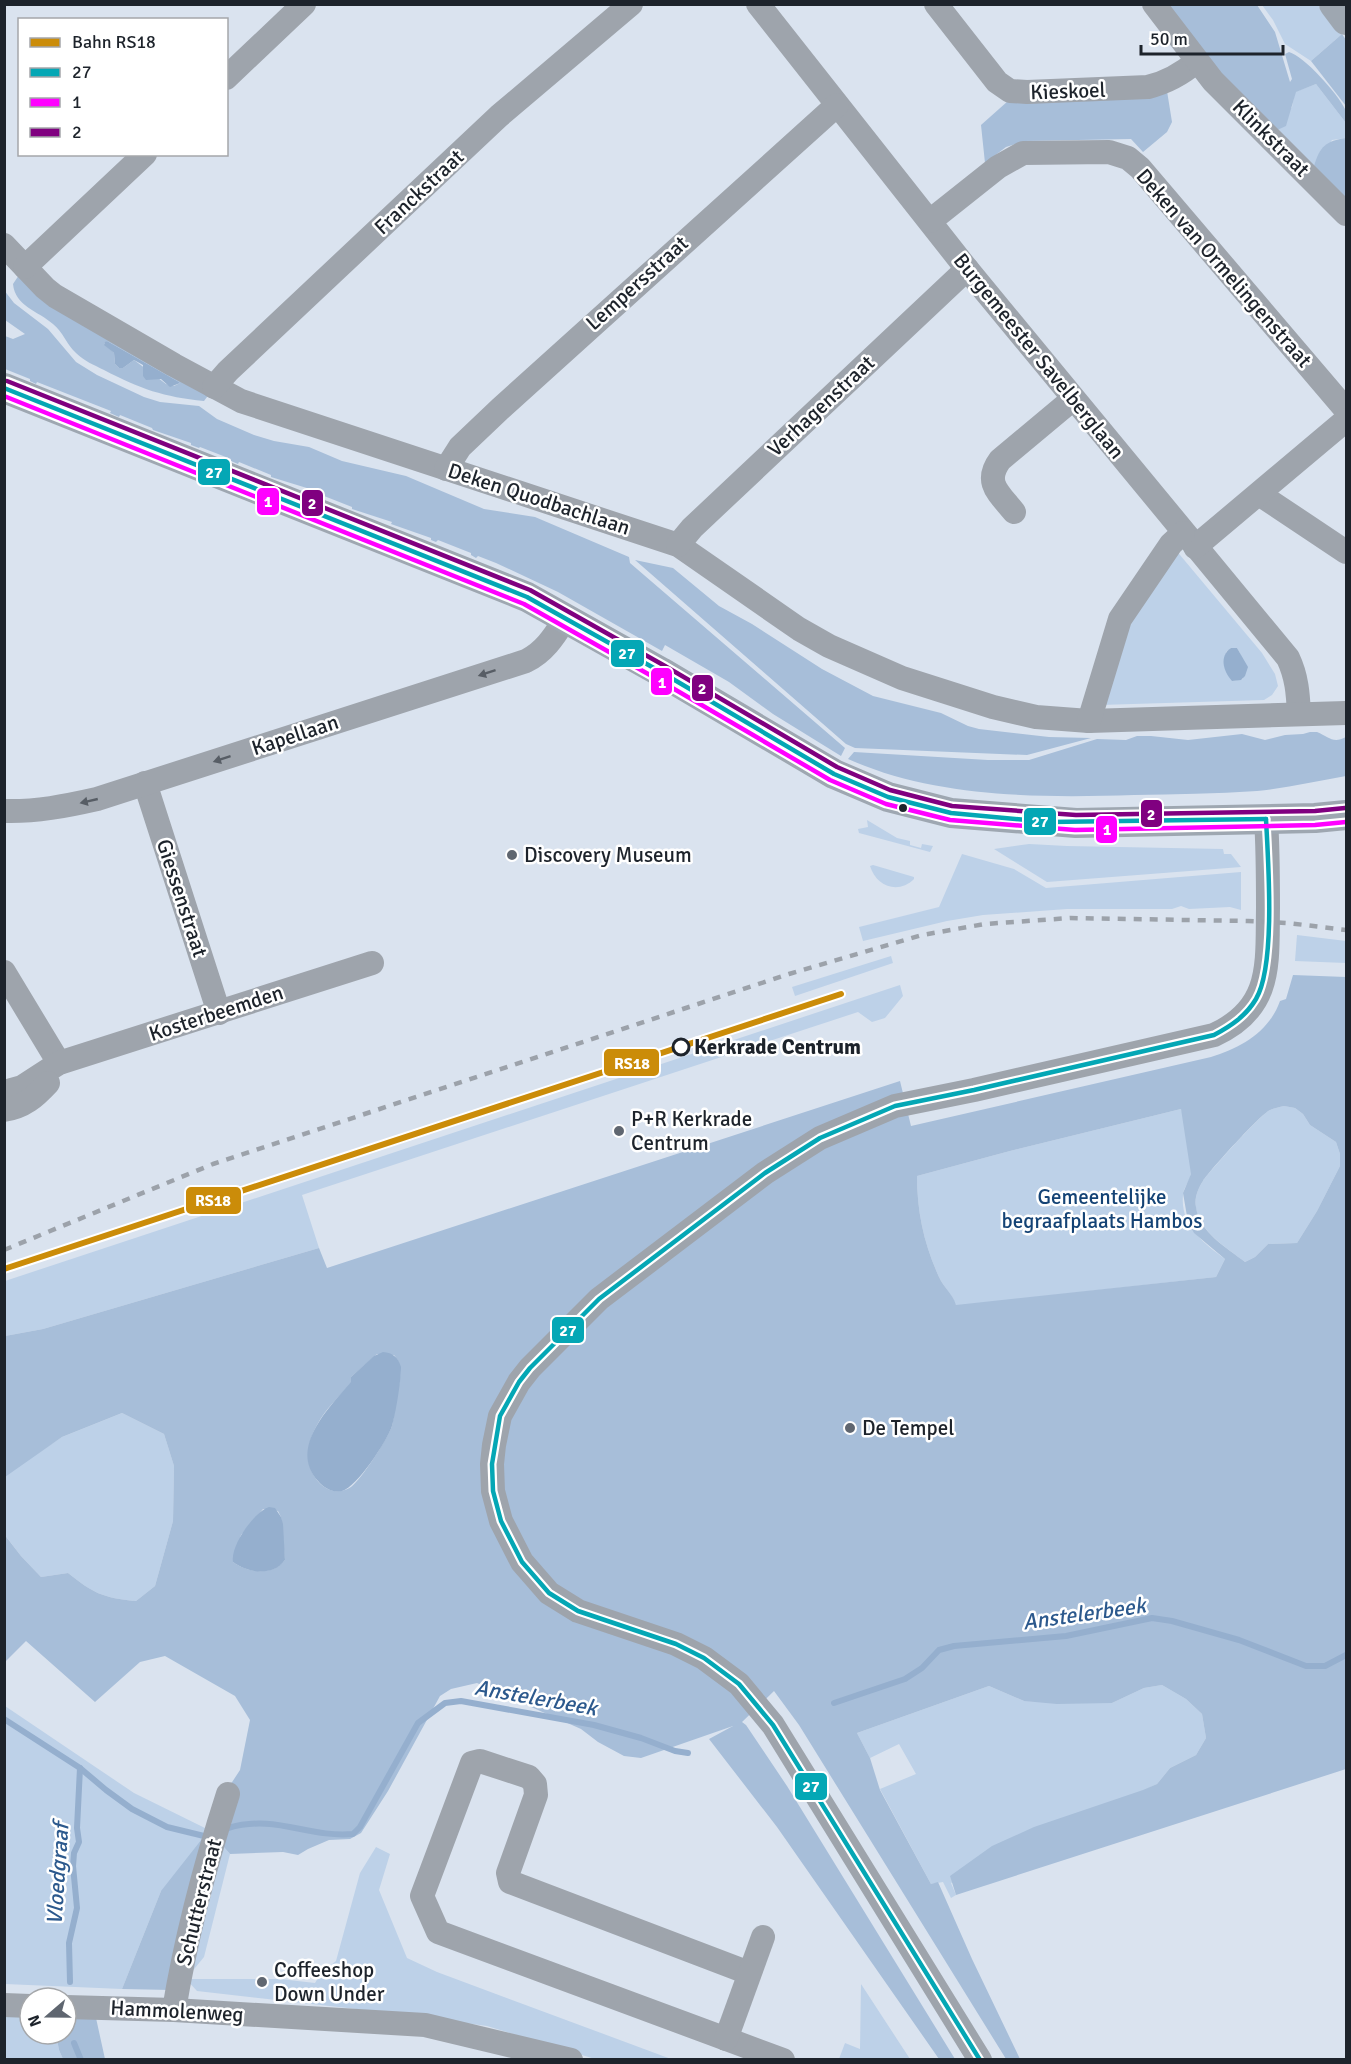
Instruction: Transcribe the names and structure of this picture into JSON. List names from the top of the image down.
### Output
{
  "streets": {
    "street": [
      "Kieskoel",
      "Klinkstraat",
      "Franckstraat",
      "Deken van Ormelingenstraat",
      "Lempersstraat",
      "Burgemeester Savelberglaan",
      "Verhagenstraat",
      "Deken Quodbachlaan",
      "Kapellaan",
      "Giessenstraat",
      "Kosterbeemden",
      "Schutterstraat",
      "Hammolenweg"
    ]
  },
  "crossings": [
    ["Kieskoel", "Klinkstraat"],
    ["Franckstraat", "Deken Quodbachlaan"],
    ["Deken van Ormelingenstraat", "Burgemeester Savelberglaan"],
    ["Lempersstraat", "Burgemeester Savelberglaan"],
    ["Lempersstraat", "Deken Quodbachlaan"],
    ["Burgemeester Savelberglaan", "Verhagenstraat"],
    ["Burgemeester Savelberglaan", "Deken Quodbachlaan"],
    ["Verhagenstraat", "Deken Quodbachlaan"],
    ["Kapellaan", "Giessenstraat"],
    ["Giessenstraat", "Kosterbeemden"],
    ["Schutterstraat", "Hammolenweg"]
  ],
  "one_way": ["Kapellaan"],
  "water": ["Anstelerbeek", "Vloedgraaf"],
  "parks": ["Gemeentelijke begraafplaats Hambos"],
  "places": [
    "Discovery Museum",
    "Kerkrade Centrum",
    "P+R Kerkrade Centrum",
    "De Tempel",
    "Coffeeshop Down Under"
  ],
  "lines": [
    "transit line 2",
    "transit line 27",
    "transit line 1",
    "rail line RS18"
  ],
  "legend": [
    "Bahn RS18",
    "27",
    "1",
    "2"
  ],
  "scale_bar": "50 m",
  "north": "left"
}
